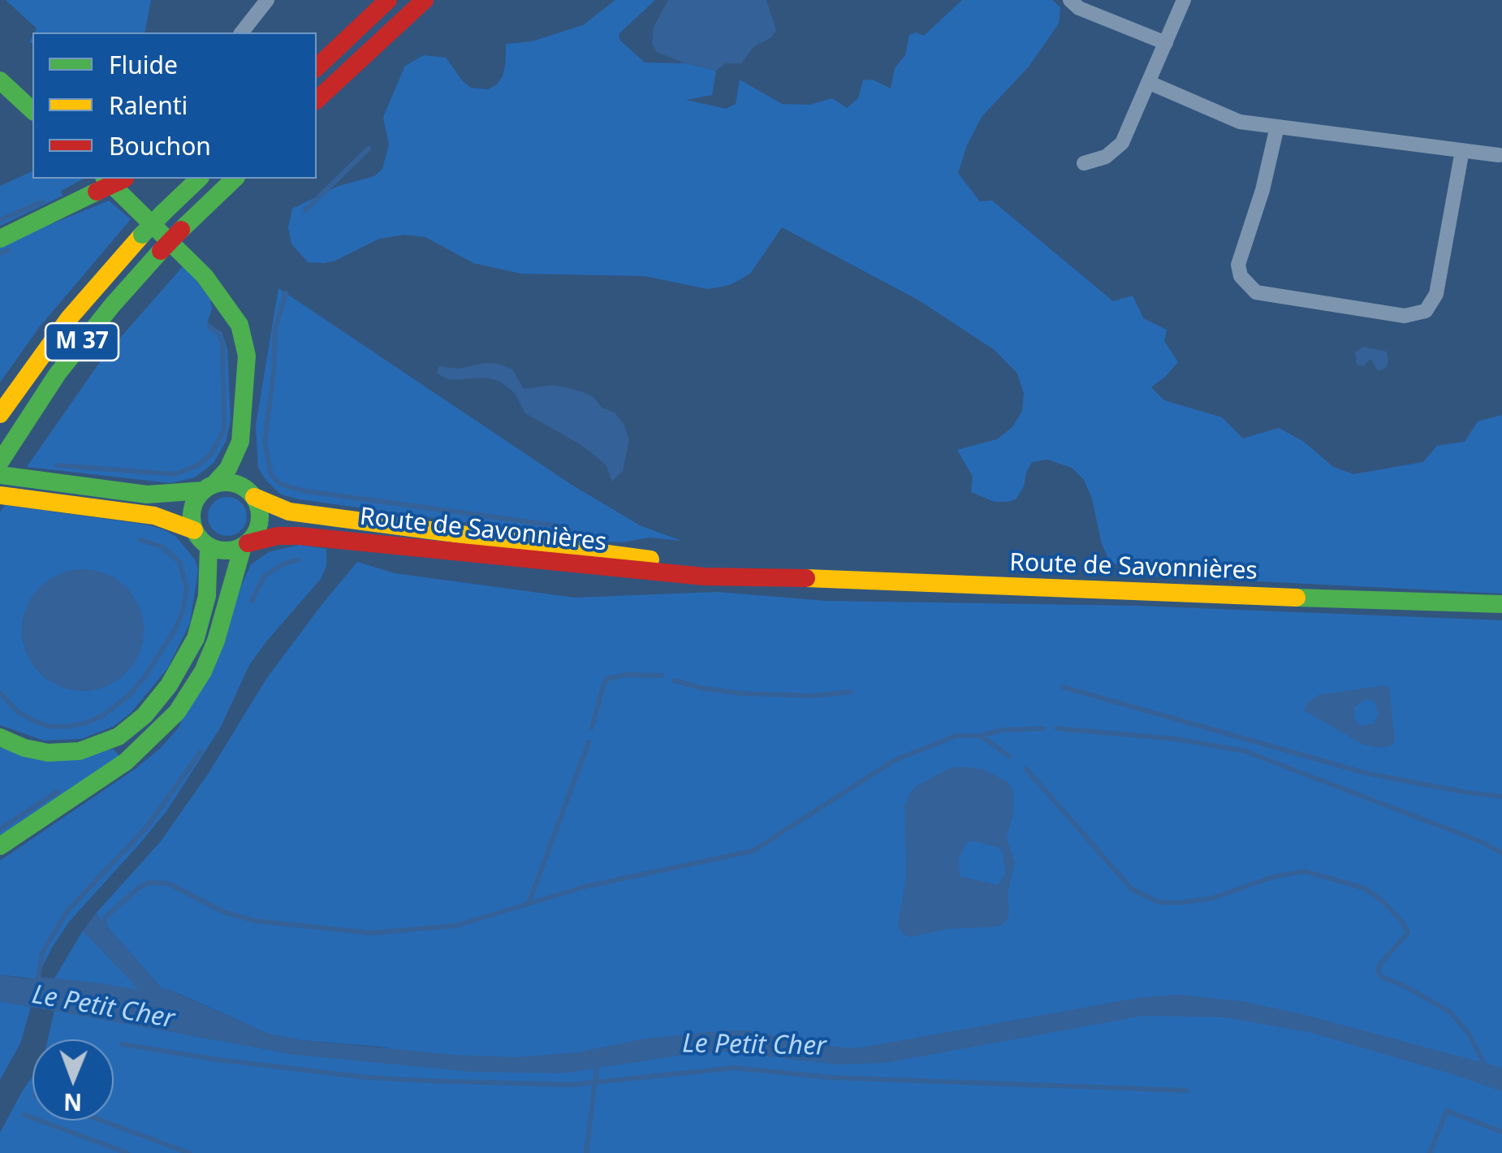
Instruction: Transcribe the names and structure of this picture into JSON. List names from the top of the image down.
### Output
{
  "streets": {
    "main road": ["M 37", "Route de Savonnières"]
  },
  "water": ["Le Petit Cher"],
  "legend": ["Fluide", "Ralenti", "Bouchon"],
  "north": "bottom"
}
